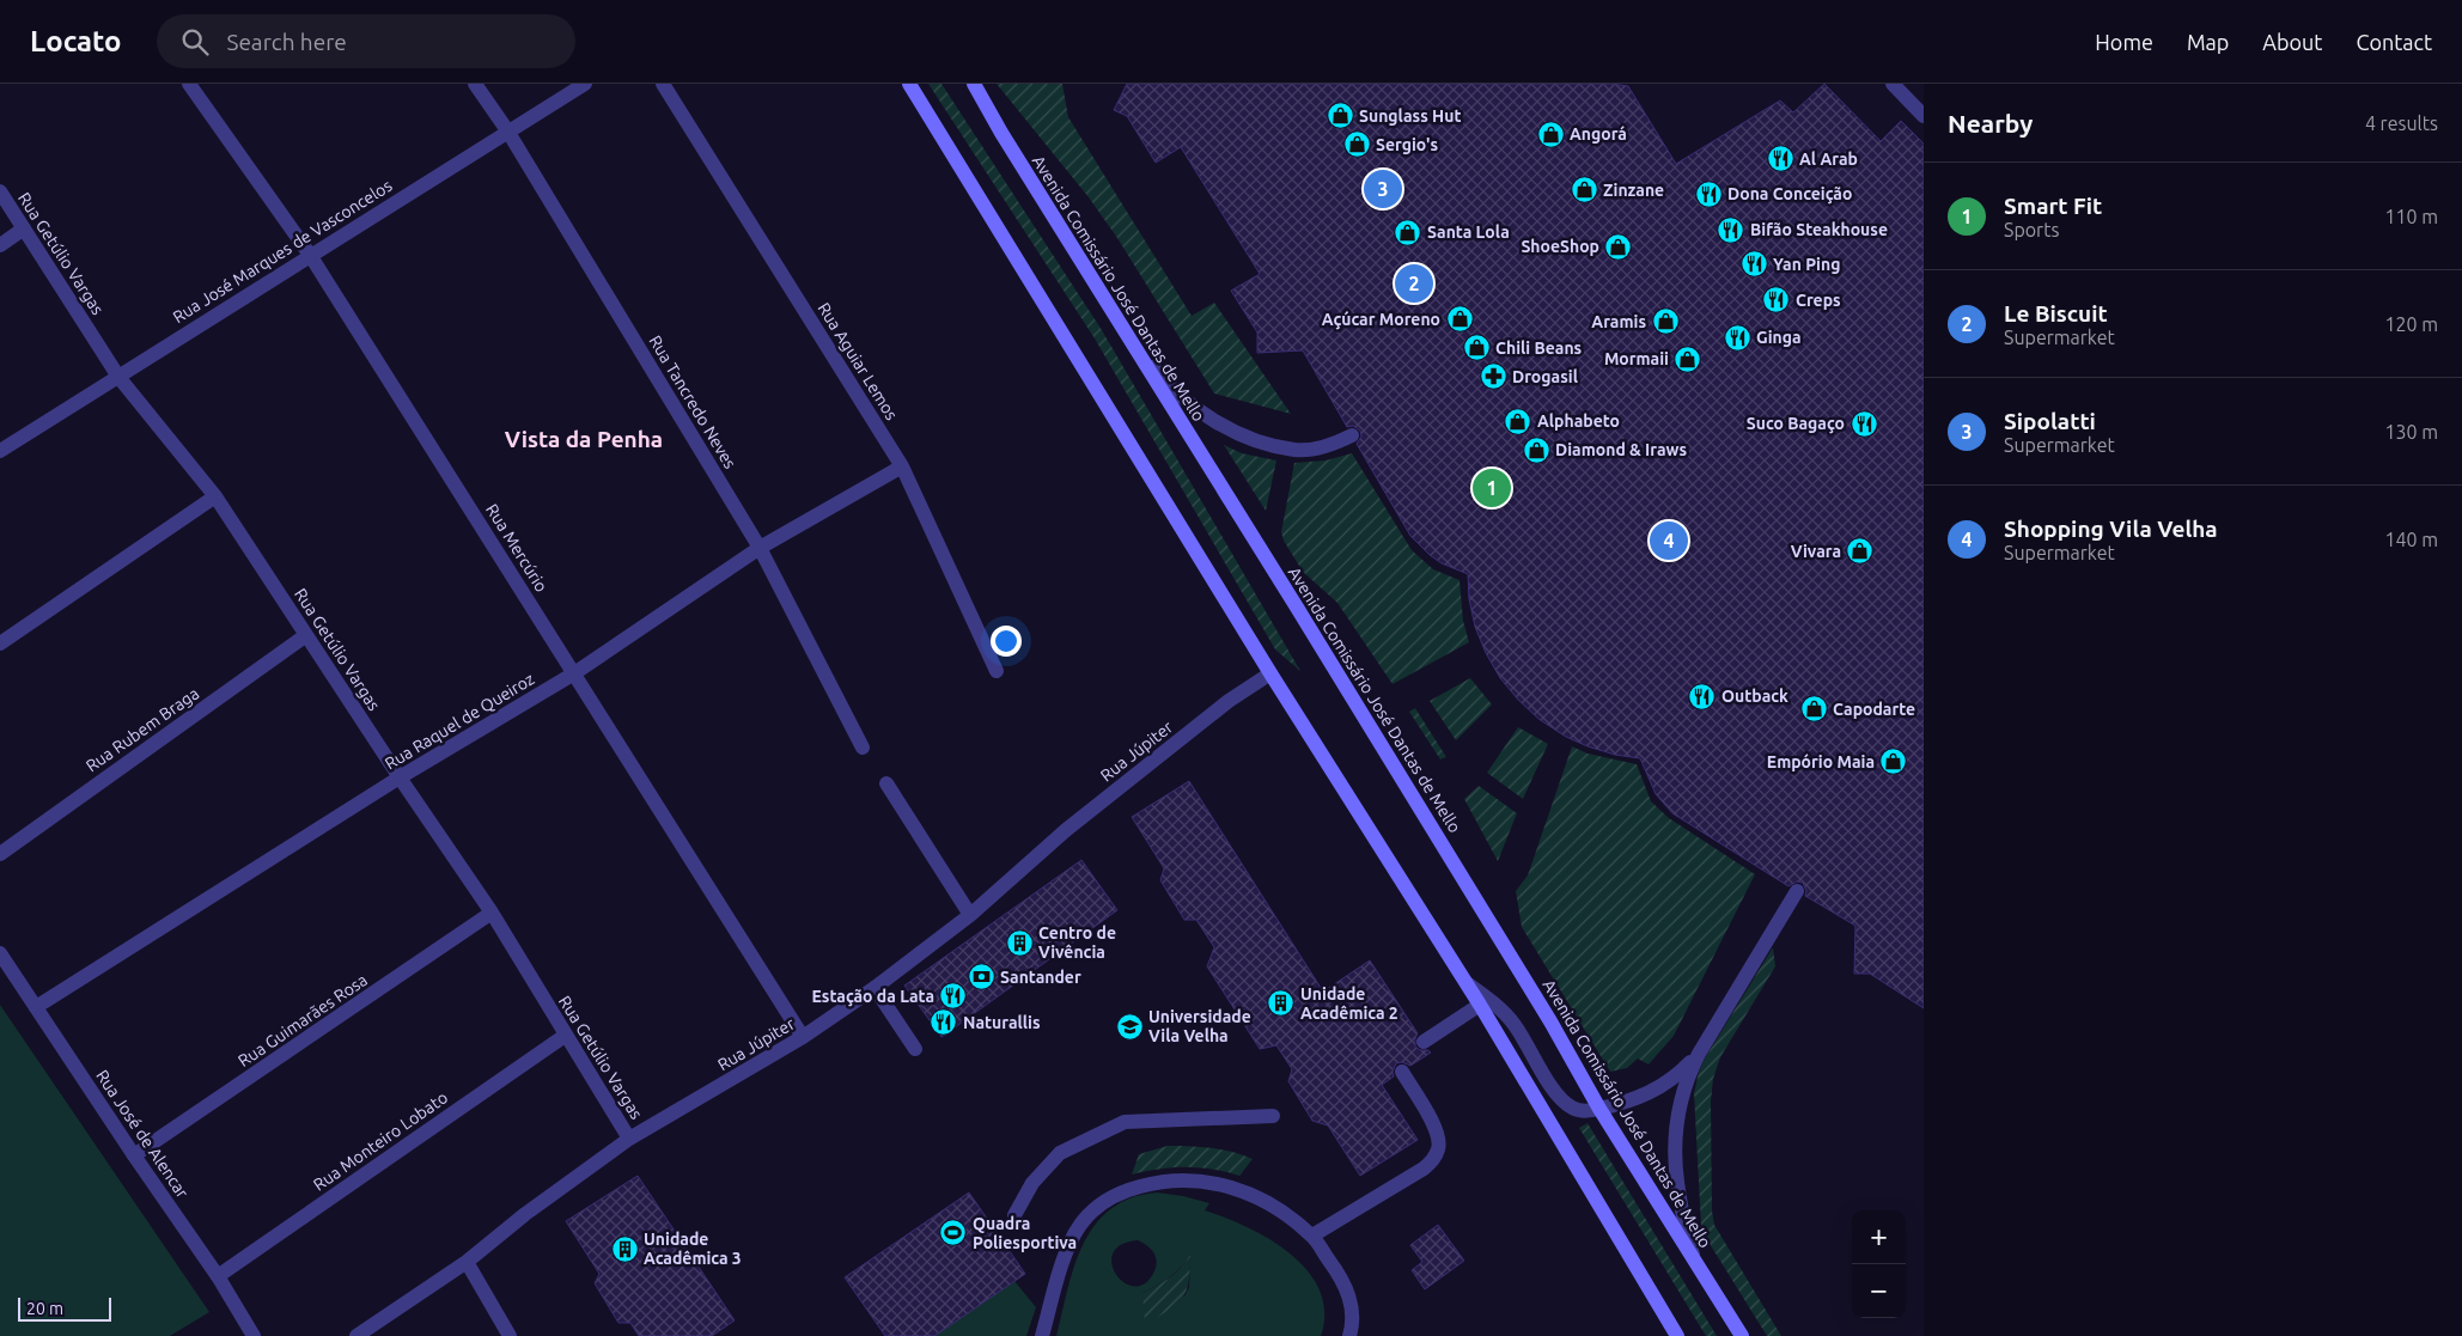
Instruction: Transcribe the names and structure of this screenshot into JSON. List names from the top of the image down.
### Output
{
  "streets": {
    "main road": ["Avenida Comissário José Dantas de Mello"],
    "street": [
      "Rua José Marques de Vasconcelos",
      "Rua Getúlio Vargas",
      "Rua Aguiar Lemos",
      "Rua Tancredo Neves",
      "Rua Mercúrio",
      "Rua Raquel de Queiroz",
      "Rua Rubem Braga",
      "Rua Júpiter",
      "Rua Guimarães Rosa",
      "Rua José de Alencar",
      "Rua Monteiro Lobato"
    ]
  },
  "crossings": [
    ["Rua José Marques de Vasconcelos", "Rua Getúlio Vargas"],
    ["Rua José Marques de Vasconcelos", "Rua Tancredo Neves"],
    ["Rua José Marques de Vasconcelos", "Rua Mercúrio"],
    ["Rua Getúlio Vargas", "Rua Raquel de Queiroz"],
    ["Rua Getúlio Vargas", "Rua Rubem Braga"],
    ["Rua Getúlio Vargas", "Rua Júpiter"],
    ["Rua Getúlio Vargas", "Rua Guimarães Rosa"],
    ["Rua Getúlio Vargas", "Rua Monteiro Lobato"],
    ["Rua Aguiar Lemos", "Rua Raquel de Queiroz"],
    ["Rua Tancredo Neves", "Rua Raquel de Queiroz"],
    ["Rua Mercúrio", "Rua Raquel de Queiroz"],
    ["Rua Mercúrio", "Rua Júpiter"],
    ["Rua Raquel de Queiroz", "Rua José de Alencar"],
    ["Rua Guimarães Rosa", "Rua José de Alencar"],
    ["Rua José de Alencar", "Rua Monteiro Lobato"]
  ],
  "districts": ["Vista da Penha"],
  "places": {
    "shop": [
      "Sunglass Hut",
      "Angorá",
      "Sergio's",
      "Zinzane",
      "Santa Lola",
      "ShoeShop",
      "Açúcar Moreno",
      "Aramis",
      "Chili Beans",
      "Mormaii",
      "Alphabeto",
      "Diamond & Iraws",
      "Vivara",
      "Capodarte",
      "Empório Maia"
    ],
    "restaurant": [
      "Al Arab",
      "Dona Conceição",
      "Bifão Steakhouse",
      "Yan Ping",
      "Creps",
      "Ginga",
      "Suco Bagaço",
      "Outback",
      "Estação da Lata",
      "Naturallis"
    ],
    "pharmacy": ["Drogasil"],
    "building": ["Centro de Vivência", "Unidade Acadêmica 2", "Unidade Acadêmica 3"],
    "bank": ["Santander"],
    "school or university": ["Universidade Vila Velha"],
    "sports": ["Quadra Poliesportiva"]
  },
  "scale_bar": "20 m",
  "page": {
    "header": "Locato",
    "search": "Search here",
    "nav": [
      "Home",
      "Map",
      "About",
      "Contact"
    ],
    "heading": ["Nearby", "4 results"],
    "list": [
      {
        "mark": "1",
        "name": "Smart Fit",
        "note": "Sports",
        "value": "110 m"
      },
      {
        "mark": "2",
        "name": "Le Biscuit",
        "note": "Supermarket",
        "value": "120 m"
      },
      {
        "mark": "3",
        "name": "Sipolatti",
        "note": "Supermarket",
        "value": "130 m"
      },
      {
        "mark": "4",
        "name": "Shopping Vila Velha",
        "note": "Supermarket",
        "value": "140 m"
      }
    ],
    "pins": [
      "3",
      "2",
      "1",
      "4"
    ],
    "map_buttons": ["+", "−"],
    "scale": "20 m"
  }
}
